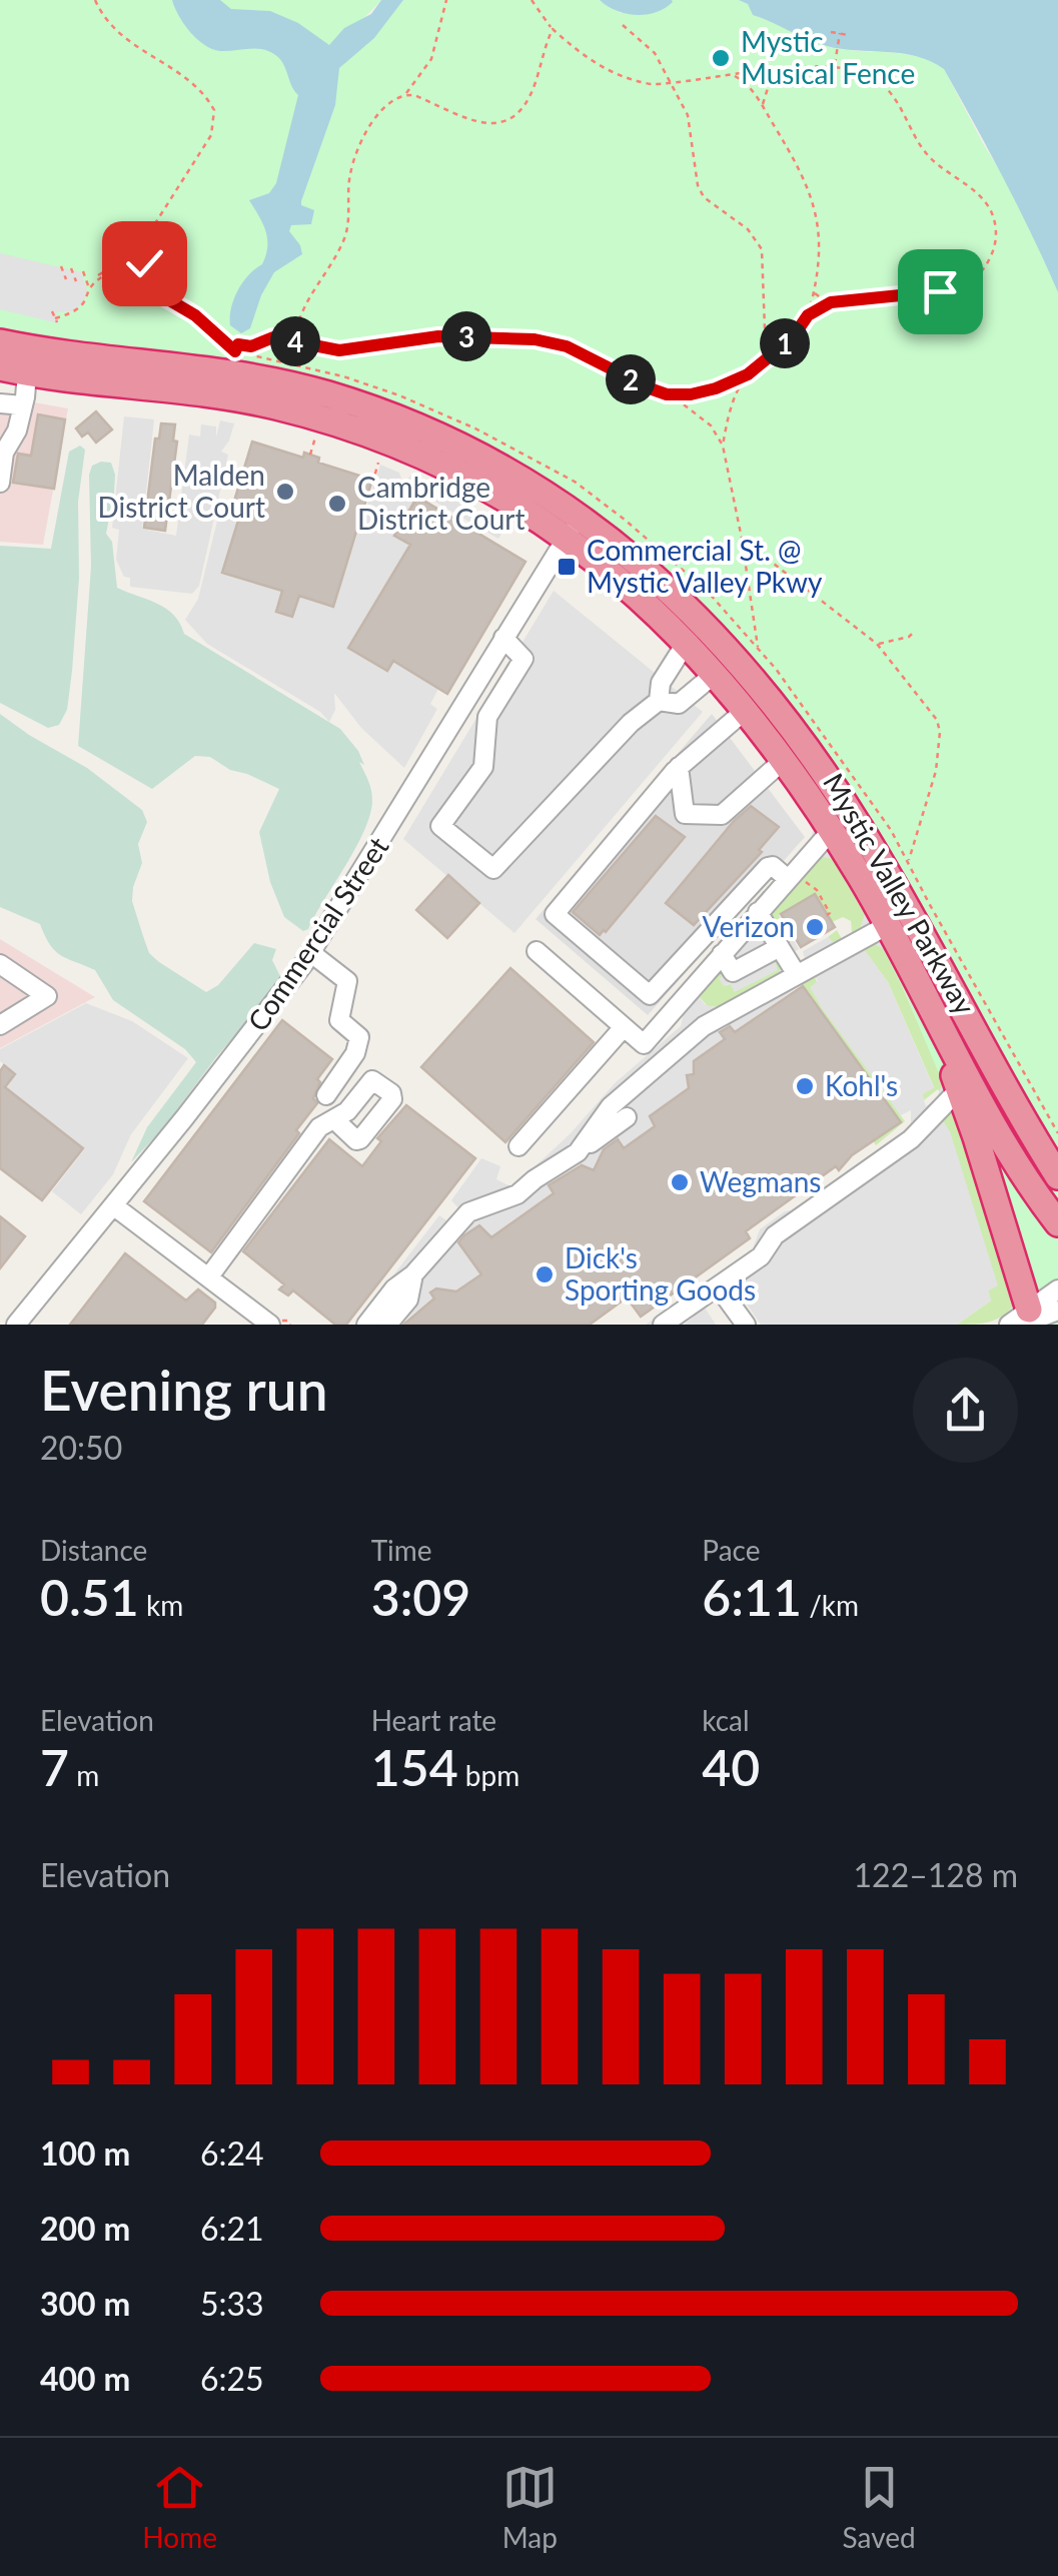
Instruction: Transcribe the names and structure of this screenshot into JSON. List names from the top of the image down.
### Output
{
  "streets": {
    "highway": ["Mystic Valley Parkway"],
    "street": ["Commercial Street"]
  },
  "crossings": [
    ["Mystic Valley Parkway", "Commercial Street"]
  ],
  "places": {
    "other": [
      "Mystic Musical Fence",
      "Malden District Court",
      "Cambridge District Court",
      "Verizon",
      "Kohl's",
      "Wegmans",
      "Dick's Sporting Goods"
    ],
    "transit": ["Commercial St. @ Mystic Valley Pkwy"]
  },
  "page": {
    "pins": [
      "3",
      "4",
      "1",
      "2"
    ],
    "heading": ["Evening run", "20:50"],
    "stats": [
      ["Distance", "0.51 km"],
      ["Time", "3:09"],
      ["Pace", "6:11 /km"],
      ["Elevation", "7 m"],
      ["Heart rate", "154 bpm"],
      ["kcal", "40"]
    ],
    "chart": ["Elevation", "122–128 m"],
    "list": [
      {
        "name": "100 m",
        "note": "6:24"
      },
      {
        "name": "200 m",
        "note": "6:21"
      },
      {
        "name": "300 m",
        "note": "5:33"
      },
      {
        "name": "400 m",
        "note": "6:25"
      }
    ],
    "tabs": ["Home", "Map", "Saved"]
  }
}
